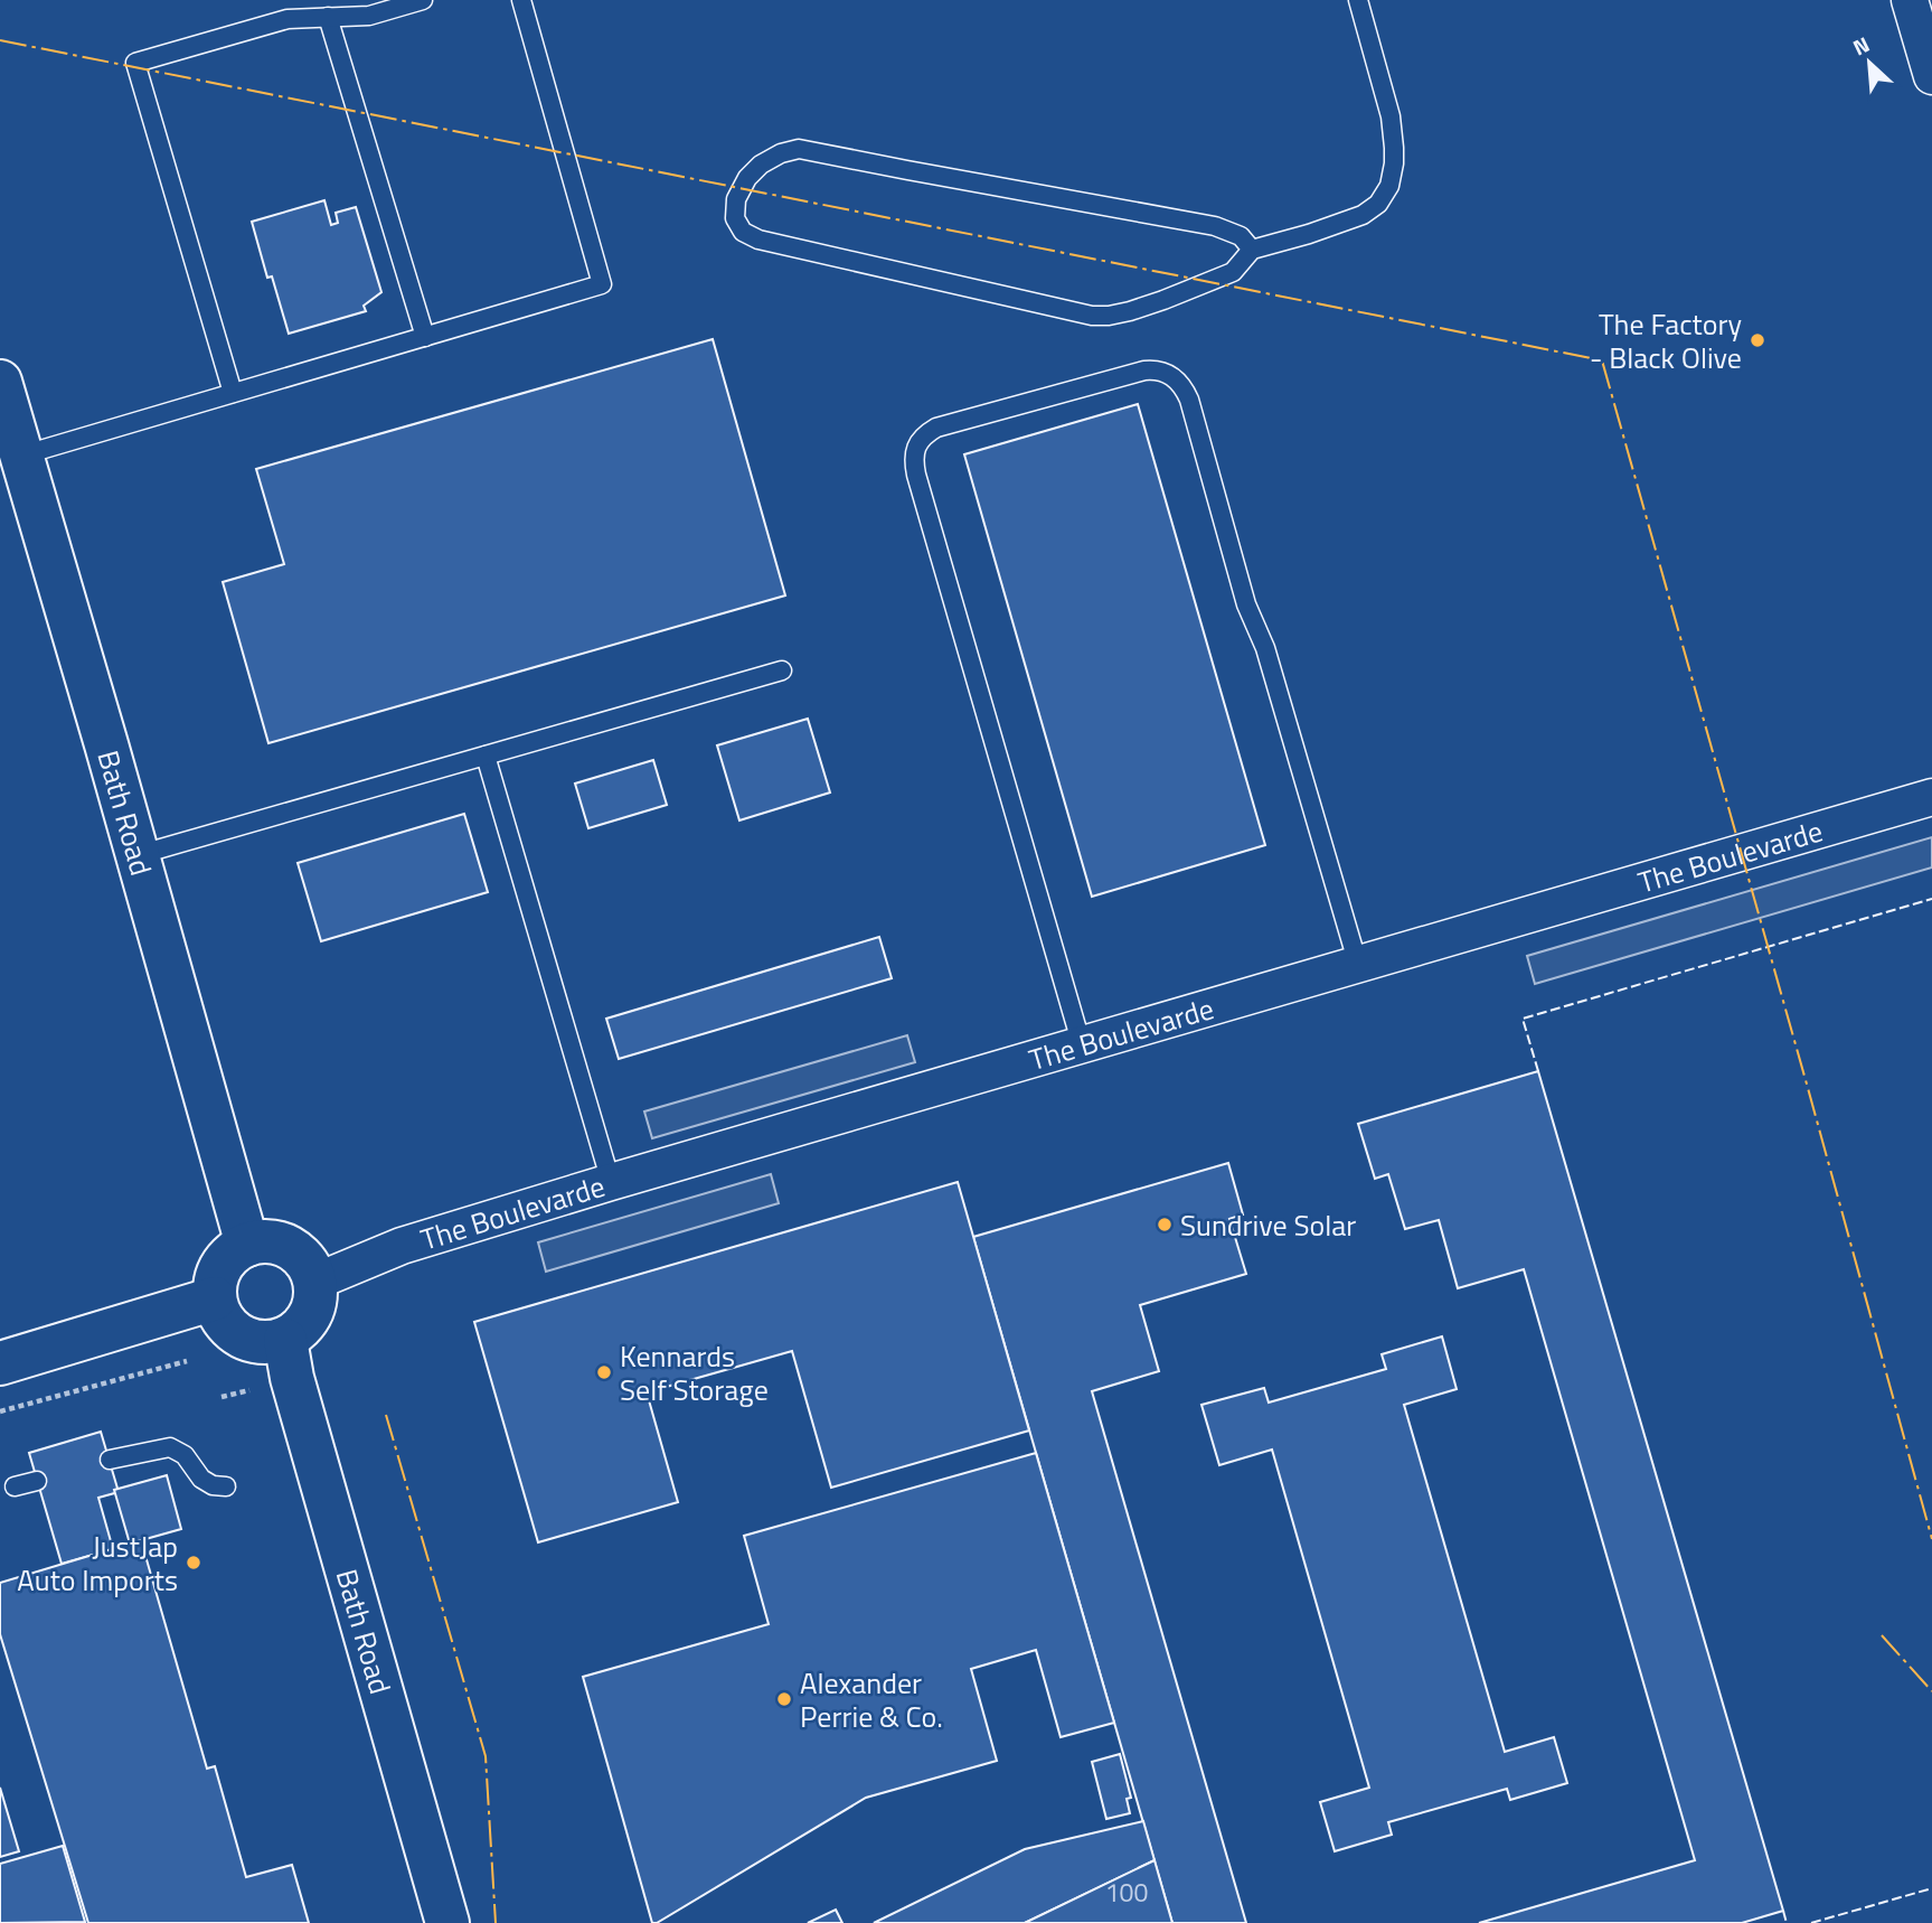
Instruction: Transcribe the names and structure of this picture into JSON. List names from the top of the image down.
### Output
{
  "streets": {
    "street": ["Bath Road", "The Boulevarde"]
  },
  "crossings": [
    ["Bath Road", "The Boulevarde"]
  ],
  "places": [
    "The Factory - Black Olive",
    "Sundrive Solar",
    "Kennards Self Storage",
    "JustJap Auto Imports",
    "Alexander Perrie & Co."
  ],
  "house_numbers": ["100"],
  "north": "top left"
}
